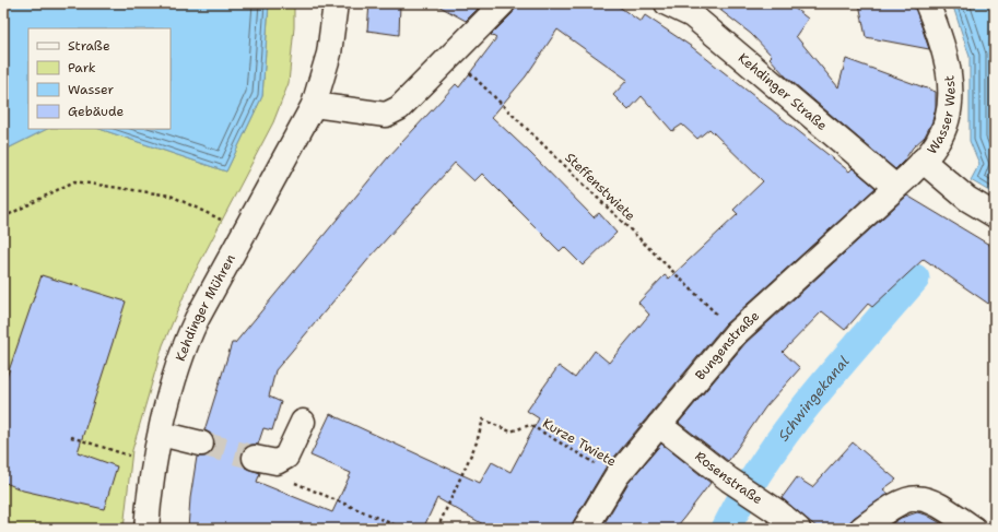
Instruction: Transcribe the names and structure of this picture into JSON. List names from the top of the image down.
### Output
{
  "streets": {
    "street": [
      "Kehdinger Straße",
      "Wasser West",
      "Kehdinger Mühren",
      "Bungenstraße",
      "Rosenstraße"
    ],
    "path": ["Steffenstwiete", "Kurze Twiete"]
  },
  "crossings": [
    ["Kehdinger Straße", "Wasser West"],
    ["Kehdinger Straße", "Bungenstraße"],
    ["Wasser West", "Bungenstraße"],
    ["Steffenstwiete", "Bungenstraße"],
    ["Bungenstraße", "Kurze Twiete"],
    ["Bungenstraße", "Rosenstraße"]
  ],
  "water": ["Schwingekanal"],
  "legend": [
    "Straße",
    "Park",
    "Wasser",
    "Gebäude"
  ]
}
